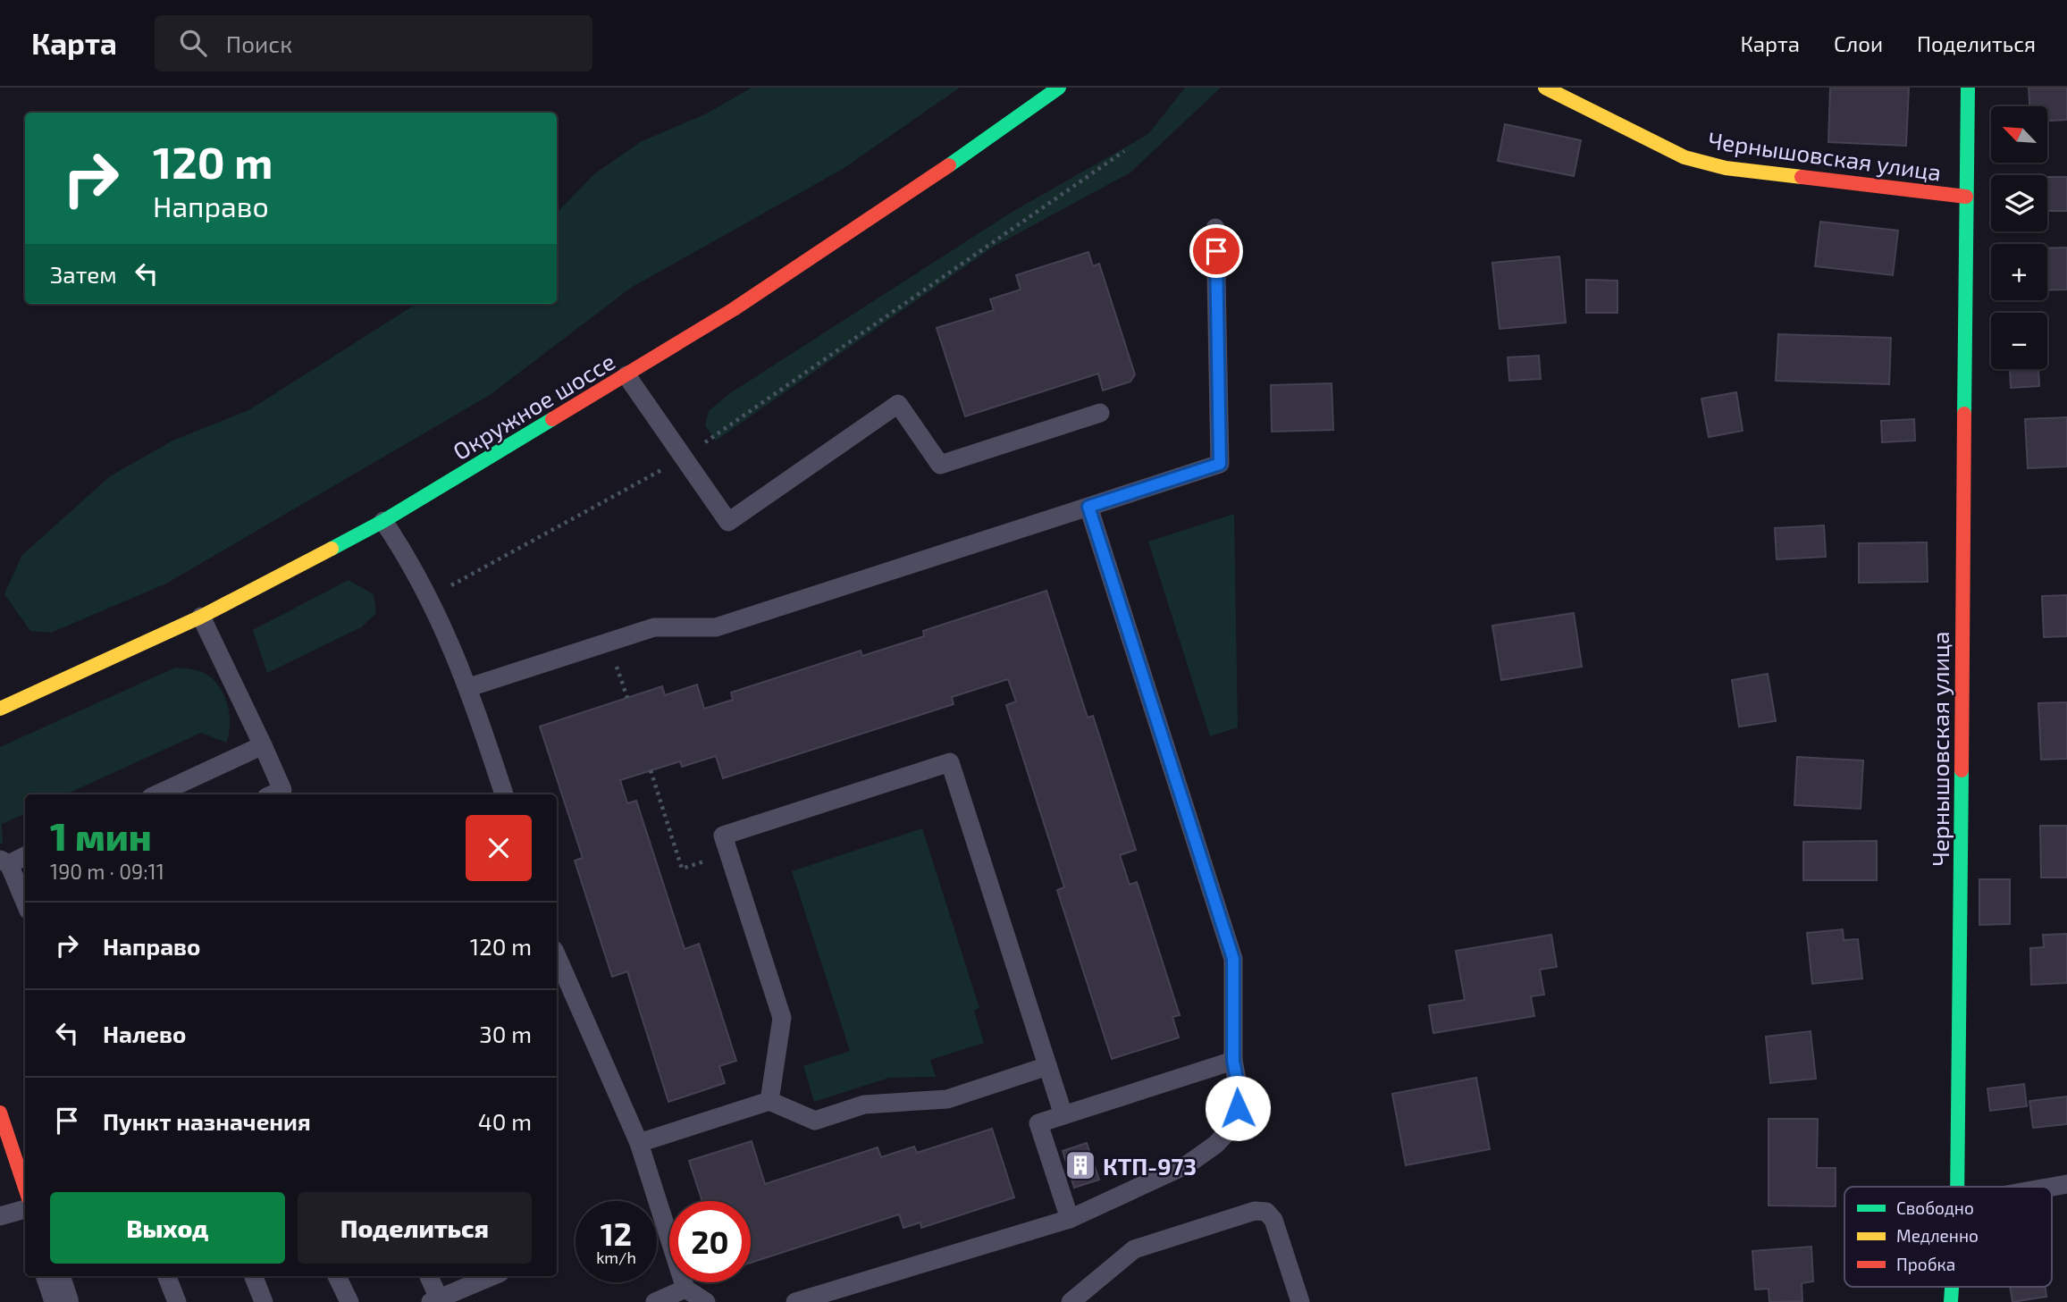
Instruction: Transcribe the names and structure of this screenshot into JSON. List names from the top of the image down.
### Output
{
  "streets": {
    "street": ["Чернышовская улица", "Окружное шоссе"]
  },
  "places": {
    "building": ["КТП-973"]
  },
  "legend": ["Свободно", "Медленно", "Пробка"],
  "north": "top left",
  "page": {
    "header": "Карта",
    "search": "Поиск",
    "nav": ["Карта", "Слои", "Поделиться"],
    "map_buttons": ["+", "−"],
    "turn": ["120 m", "Направо"],
    "then": "Затем",
    "heading": ["1 мин", "190 m · 09:11"],
    "list": [
      {
        "name": "Направо",
        "value": "120 m"
      },
      {
        "name": "Налево",
        "value": "30 m"
      },
      {
        "name": "Пункт назначения",
        "value": "40 m"
      }
    ],
    "buttons": ["Выход", "Поделиться"],
    "speed": "12 km/h",
    "limit": "20"
  }
}
